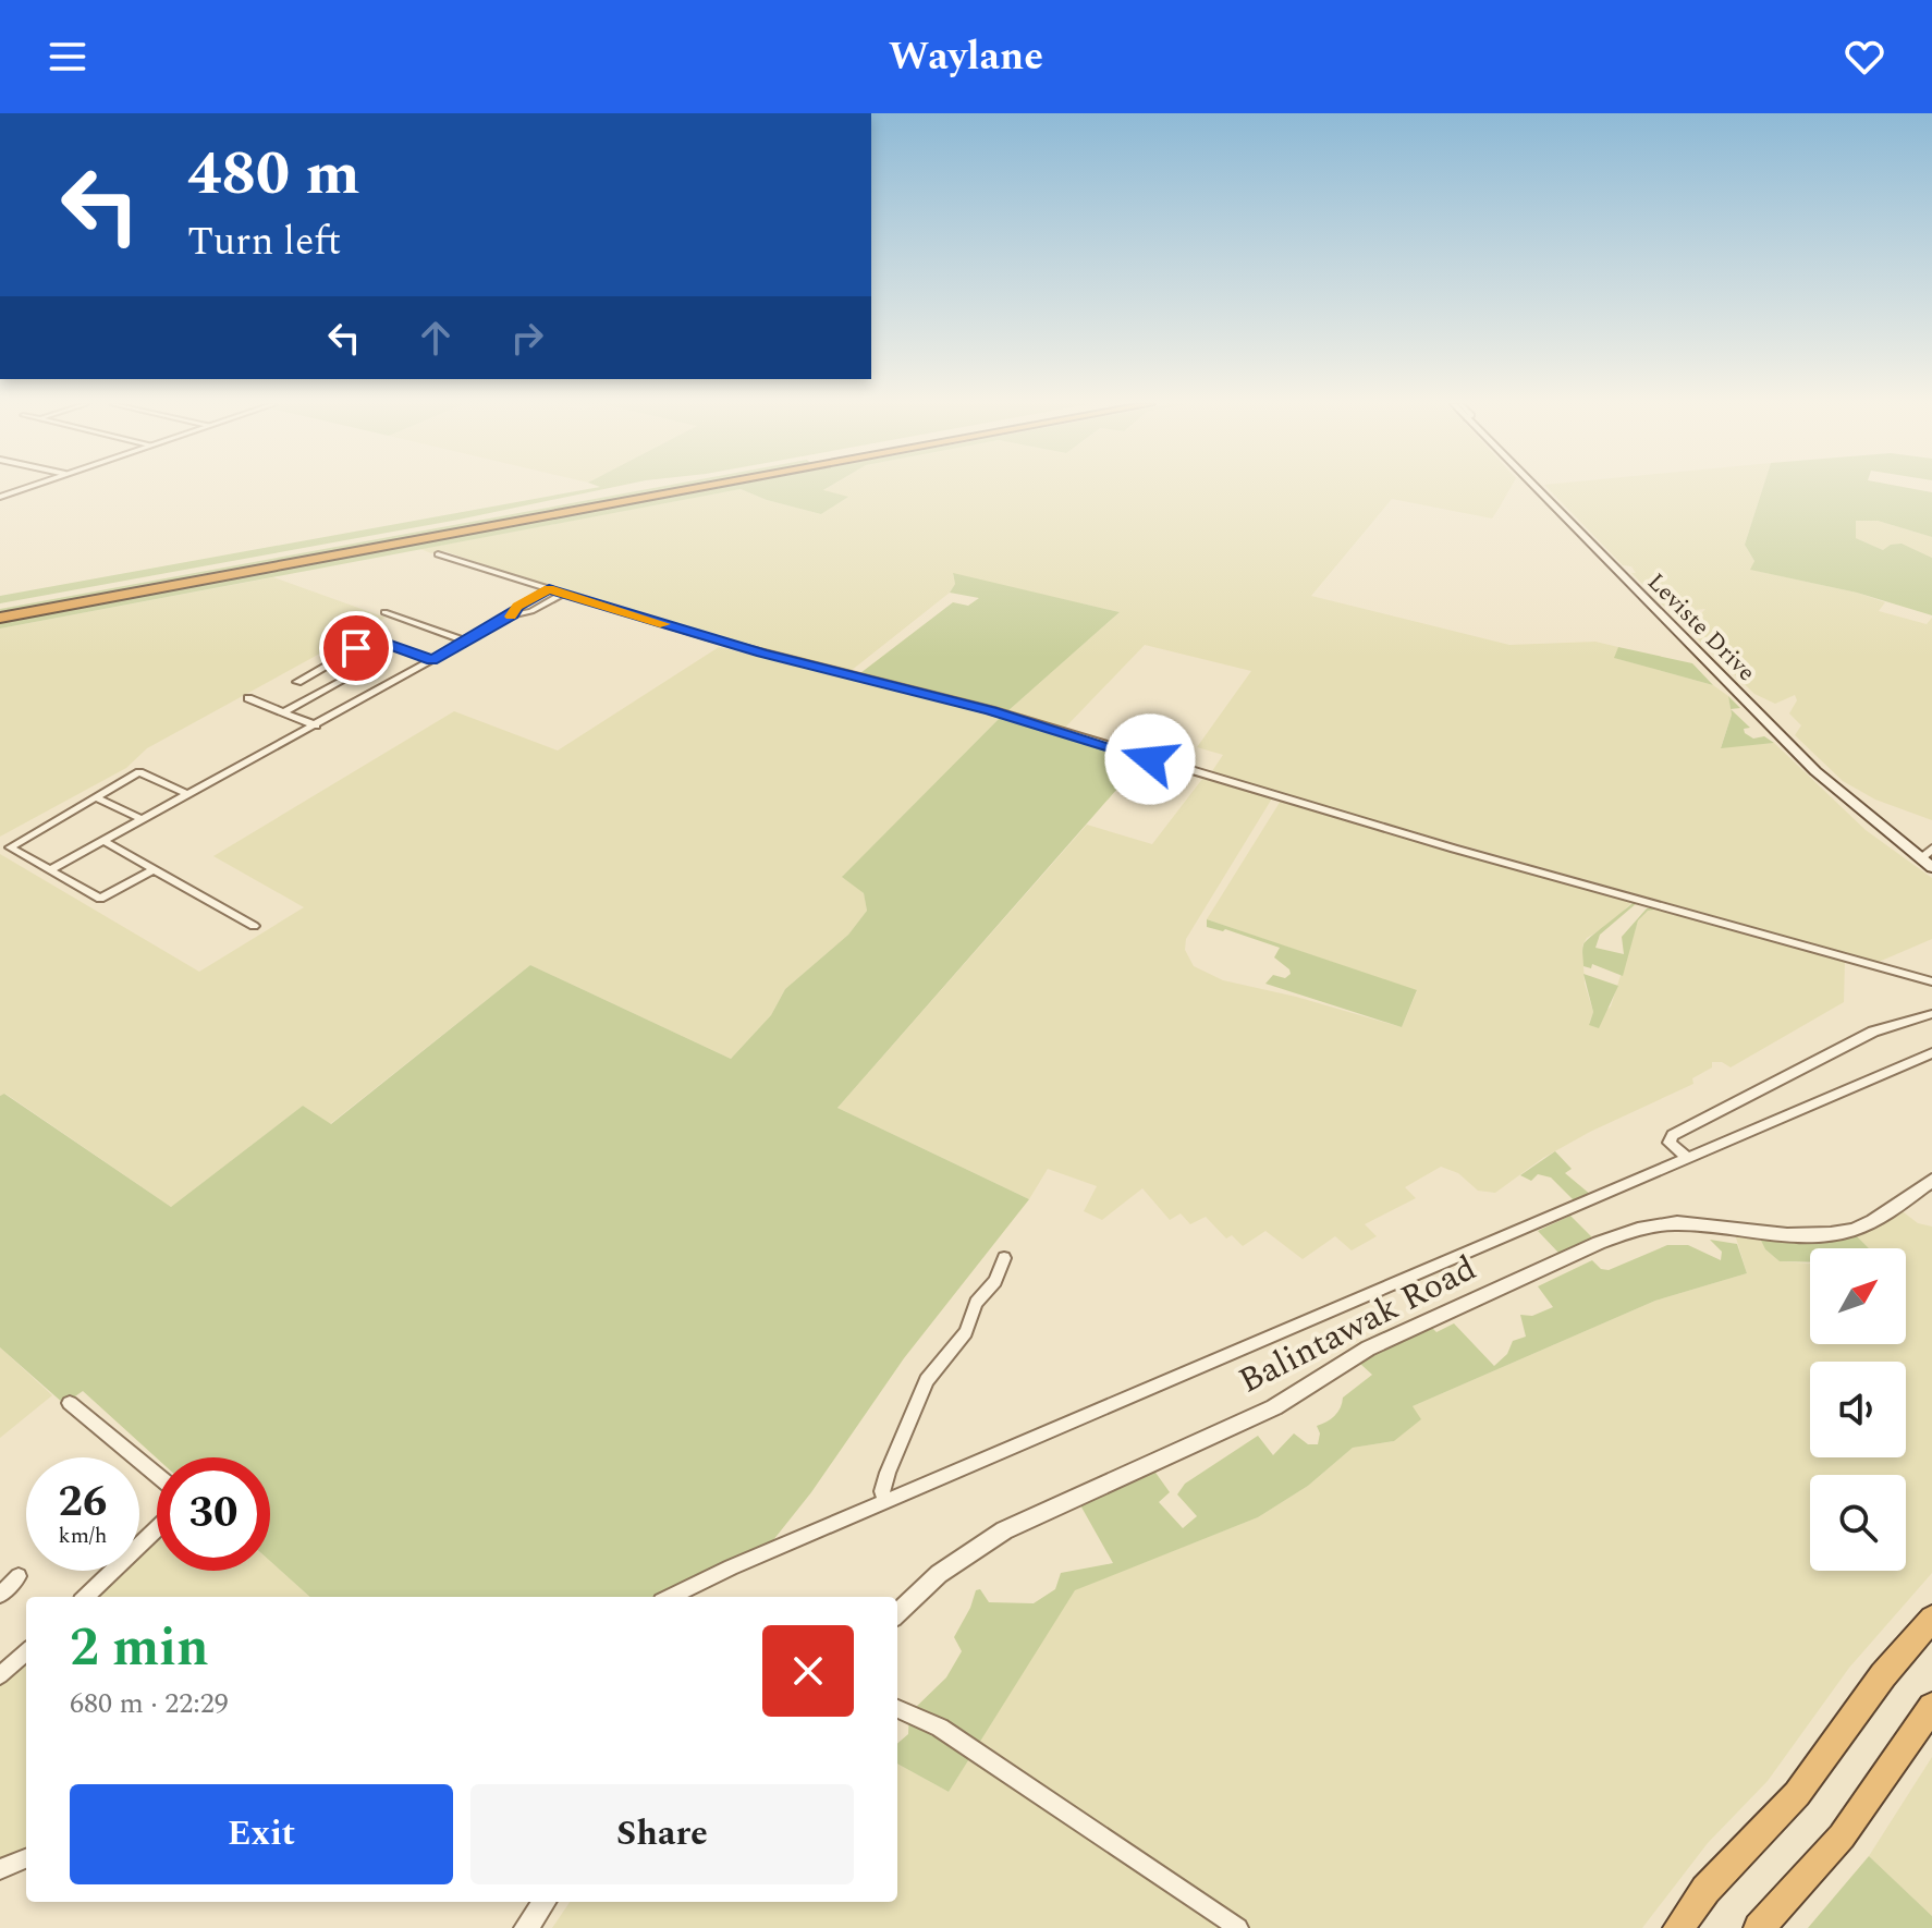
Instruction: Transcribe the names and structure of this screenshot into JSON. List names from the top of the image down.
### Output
{
  "streets": {
    "main road": ["Leviste Drive"],
    "street": ["Balintawak Road"]
  },
  "north": "top right",
  "page": {
    "header": "Waylane",
    "turn": ["480 m", "Turn left"],
    "speed": "26 km/h",
    "limit": "30",
    "heading": ["2 min", "680 m · 22:29"],
    "buttons": ["Exit", "Share"]
  }
}
